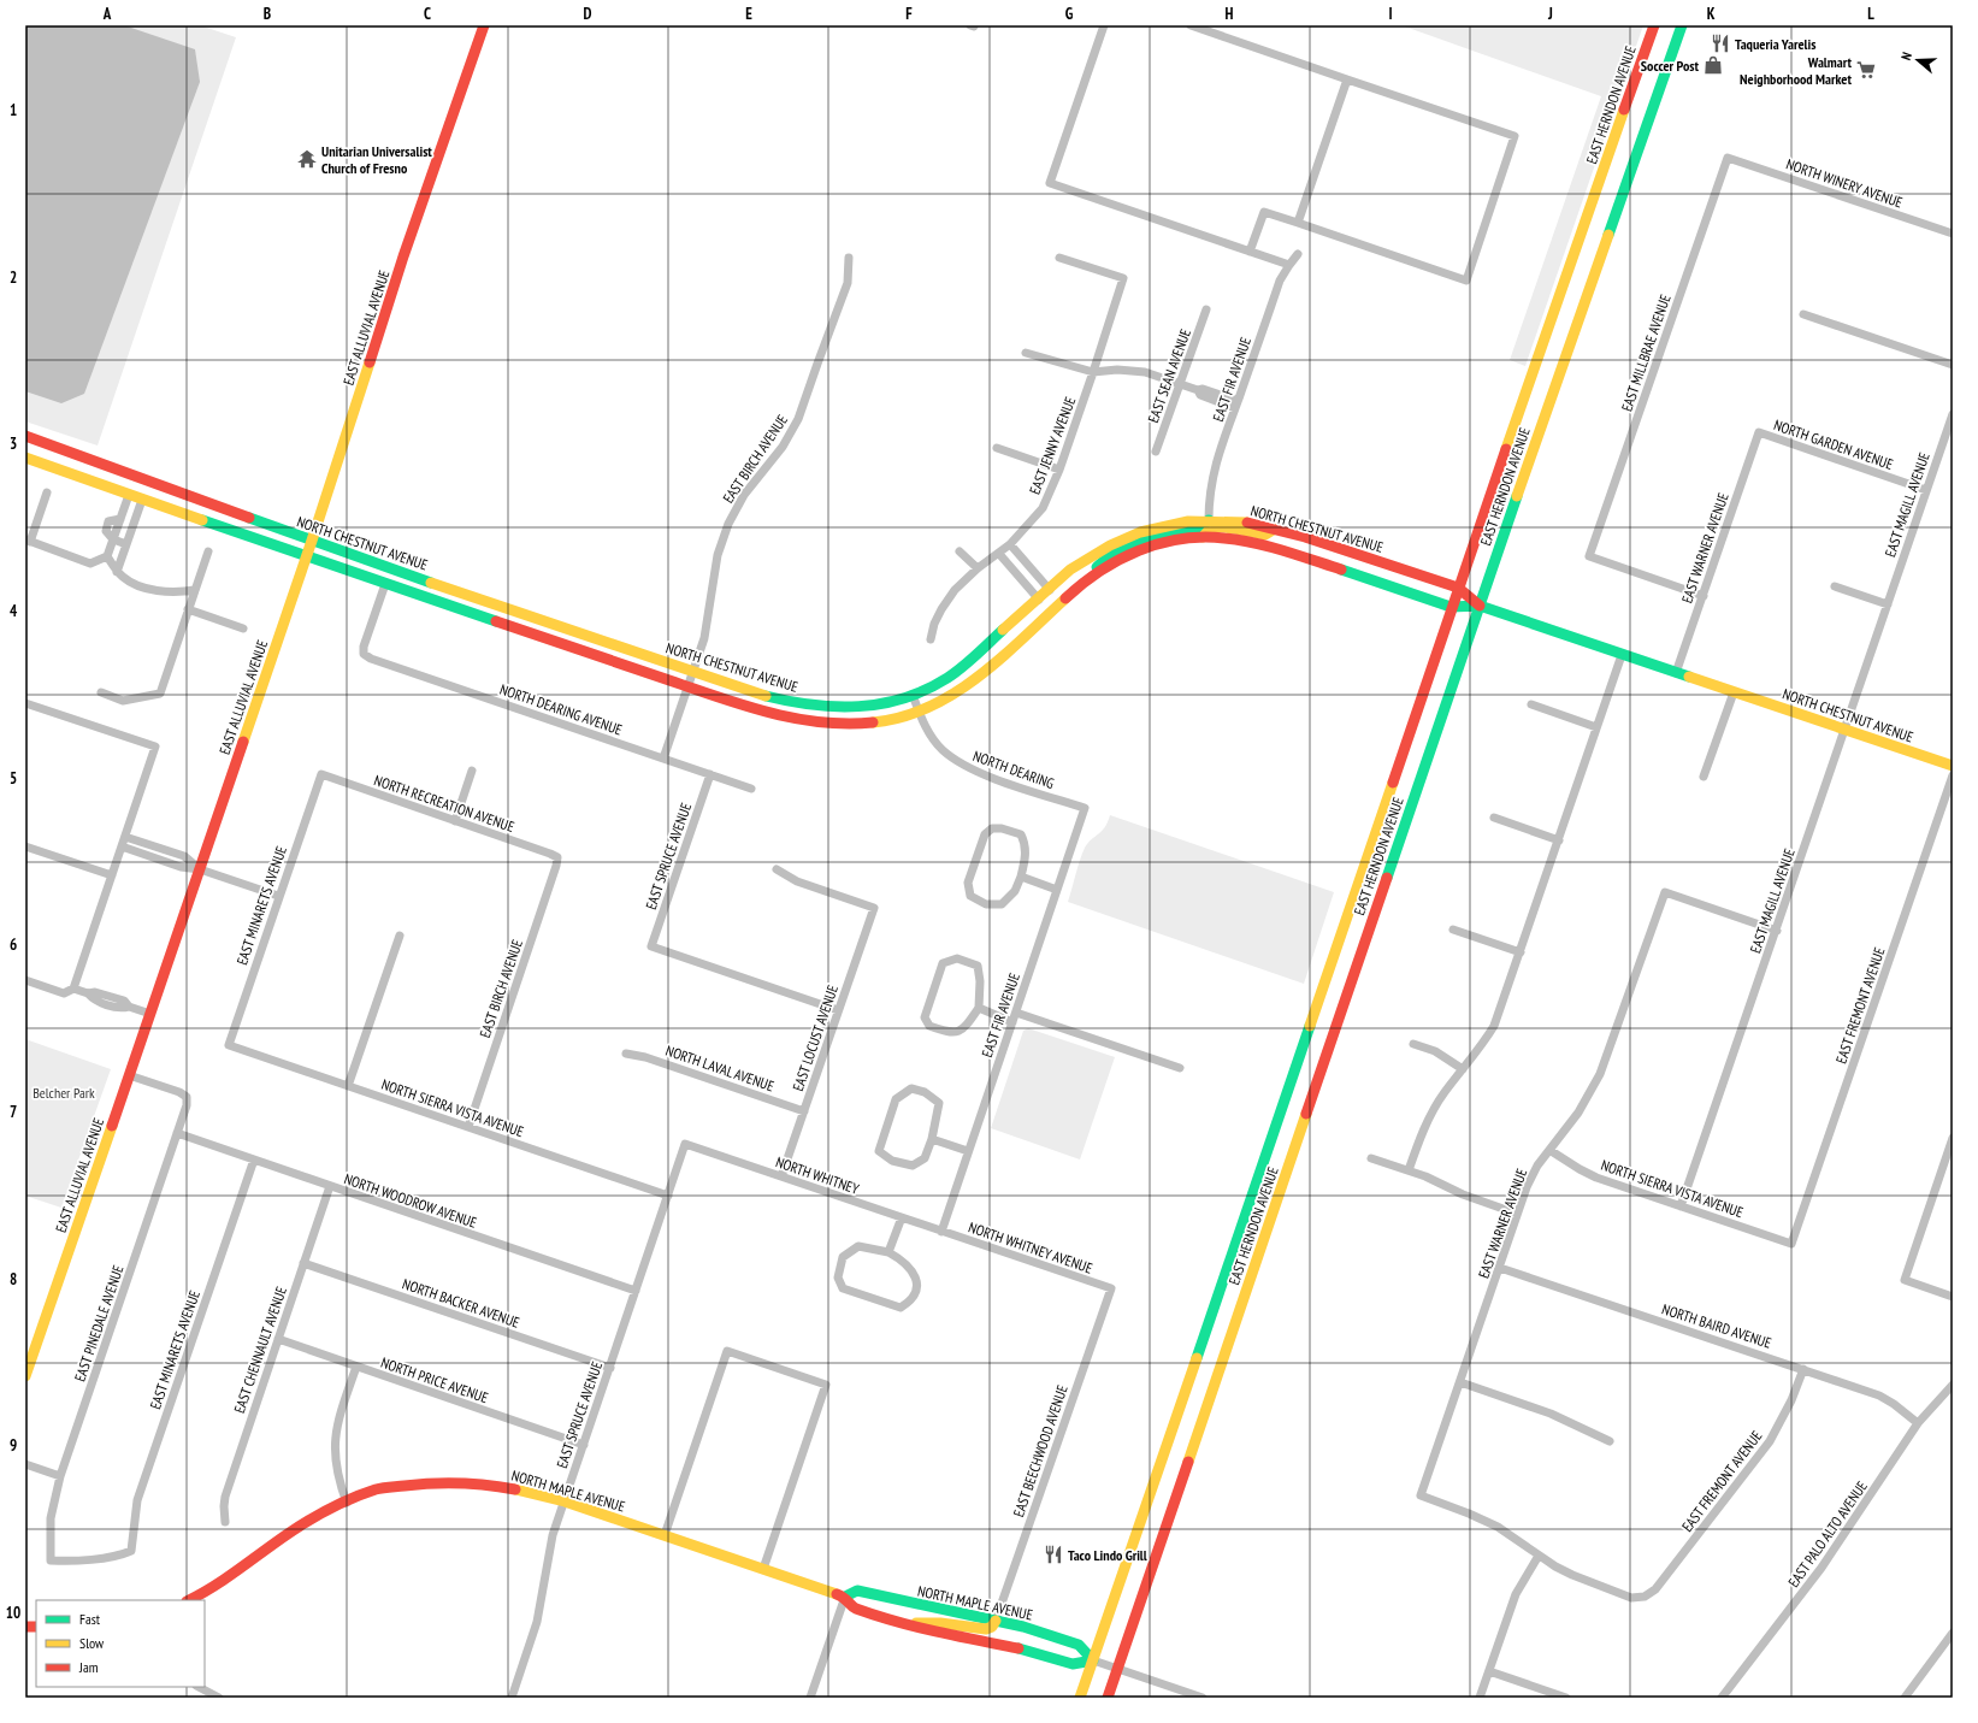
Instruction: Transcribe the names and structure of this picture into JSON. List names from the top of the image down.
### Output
{
  "streets": {
    "main road": [
      "EAST HERNDON AVENUE",
      "EAST ALLUVIAL AVENUE",
      "NORTH CHESTNUT AVENUE",
      "NORTH MAPLE AVENUE"
    ],
    "street": [
      "NORTH WINERY AVENUE",
      "EAST MILLBRAE AVENUE",
      "EAST SEAN AVENUE",
      "EAST FIR AVENUE",
      "NORTH GARDEN AVENUE",
      "EAST JENNY AVENUE",
      "EAST BIRCH AVENUE",
      "EAST MAGILL AVENUE",
      "EAST WARNER AVENUE",
      "NORTH DEARING AVENUE",
      "NORTH DEARING",
      "NORTH RECREATION AVENUE",
      "EAST SPRUCE AVENUE",
      "EAST MINARETS AVENUE",
      "EAST FREMONT AVENUE",
      "EAST LOCUST AVENUE",
      "NORTH LAVAL AVENUE",
      "NORTH SIERRA VISTA AVENUE",
      "NORTH WHITNEY",
      "NORTH WOODROW AVENUE",
      "NORTH WHITNEY AVENUE",
      "NORTH BACKER AVENUE",
      "EAST PINEDALE AVENUE",
      "NORTH BAIRD AVENUE",
      "EAST CHENNAULT AVENUE",
      "NORTH PRICE AVENUE",
      "EAST BEECHWOOD AVENUE",
      "EAST PALO ALTO AVENUE"
    ]
  },
  "crossings": [
    ["EAST HERNDON AVENUE", "NORTH CHESTNUT AVENUE"],
    ["EAST HERNDON AVENUE", "NORTH MAPLE AVENUE"],
    ["NORTH WINERY AVENUE", "EAST MILLBRAE AVENUE"],
    ["EAST ALLUVIAL AVENUE", "NORTH CHESTNUT AVENUE"],
    ["EAST ALLUVIAL AVENUE", "EAST PINEDALE AVENUE"],
    ["EAST MILLBRAE AVENUE", "EAST WARNER AVENUE"],
    ["EAST FIR AVENUE", "NORTH CHESTNUT AVENUE"],
    ["EAST FIR AVENUE", "NORTH DEARING"],
    ["EAST FIR AVENUE", "NORTH WHITNEY"],
    ["EAST FIR AVENUE", "NORTH WHITNEY AVENUE"],
    ["NORTH GARDEN AVENUE", "EAST MAGILL AVENUE"],
    ["NORTH GARDEN AVENUE", "EAST WARNER AVENUE"],
    ["EAST BIRCH AVENUE", "NORTH CHESTNUT AVENUE"],
    ["EAST BIRCH AVENUE", "NORTH DEARING AVENUE"],
    ["EAST BIRCH AVENUE", "NORTH RECREATION AVENUE"],
    ["EAST BIRCH AVENUE", "NORTH SIERRA VISTA AVENUE"],
    ["EAST MAGILL AVENUE", "NORTH CHESTNUT AVENUE"],
    ["EAST MAGILL AVENUE", "EAST WARNER AVENUE"],
    ["EAST MAGILL AVENUE", "NORTH SIERRA VISTA AVENUE"],
    ["NORTH CHESTNUT AVENUE", "EAST WARNER AVENUE"],
    ["NORTH CHESTNUT AVENUE", "NORTH DEARING AVENUE"],
    ["NORTH CHESTNUT AVENUE", "NORTH DEARING"],
    ["EAST WARNER AVENUE", "EAST FREMONT AVENUE"],
    ["EAST WARNER AVENUE", "NORTH SIERRA VISTA AVENUE"],
    ["EAST WARNER AVENUE", "NORTH BAIRD AVENUE"],
    ["NORTH DEARING AVENUE", "EAST SPRUCE AVENUE"],
    ["NORTH RECREATION AVENUE", "EAST MINARETS AVENUE"],
    ["EAST SPRUCE AVENUE", "EAST LOCUST AVENUE"],
    ["EAST SPRUCE AVENUE", "NORTH SIERRA VISTA AVENUE"],
    ["EAST SPRUCE AVENUE", "NORTH WHITNEY"],
    ["EAST SPRUCE AVENUE", "NORTH WOODROW AVENUE"],
    ["EAST SPRUCE AVENUE", "NORTH BACKER AVENUE"],
    ["EAST SPRUCE AVENUE", "NORTH PRICE AVENUE"],
    ["EAST SPRUCE AVENUE", "NORTH MAPLE AVENUE"],
    ["EAST MINARETS AVENUE", "NORTH SIERRA VISTA AVENUE"],
    ["EAST MINARETS AVENUE", "NORTH WOODROW AVENUE"],
    ["EAST MINARETS AVENUE", "EAST PINEDALE AVENUE"],
    ["EAST FREMONT AVENUE", "NORTH SIERRA VISTA AVENUE"],
    ["EAST FREMONT AVENUE", "NORTH BAIRD AVENUE"],
    ["EAST LOCUST AVENUE", "NORTH LAVAL AVENUE"],
    ["EAST LOCUST AVENUE", "NORTH WHITNEY"],
    ["NORTH WHITNEY", "NORTH WHITNEY AVENUE"],
    ["NORTH WOODROW AVENUE", "EAST PINEDALE AVENUE"],
    ["NORTH WOODROW AVENUE", "EAST CHENNAULT AVENUE"],
    ["NORTH WHITNEY AVENUE", "EAST BEECHWOOD AVENUE"],
    ["NORTH BACKER AVENUE", "EAST CHENNAULT AVENUE"],
    ["NORTH BAIRD AVENUE", "EAST PALO ALTO AVENUE"],
    ["EAST CHENNAULT AVENUE", "NORTH PRICE AVENUE"],
    ["EAST BEECHWOOD AVENUE", "NORTH MAPLE AVENUE"]
  ],
  "parks": ["Belcher Park"],
  "places": {
    "restaurant": ["Taqueria Yarelis", "Taco Lindo Grill"],
    "shop": ["Soccer Post"],
    "supermarket": ["Walmart Neighborhood Market"],
    "temple": ["Unitarian Universalist Church of Fresno"]
  },
  "legend": ["Fast", "Slow", "Jam"],
  "north": "left",
  "grid": {
    "columns": [
      "A",
      "B",
      "C",
      "D",
      "E",
      "F",
      "G",
      "H",
      "I",
      "J",
      "K",
      "L"
    ],
    "rows": [
      "1",
      "2",
      "3",
      "4",
      "5",
      "6",
      "7",
      "8",
      "9",
      "10"
    ]
  }
}
